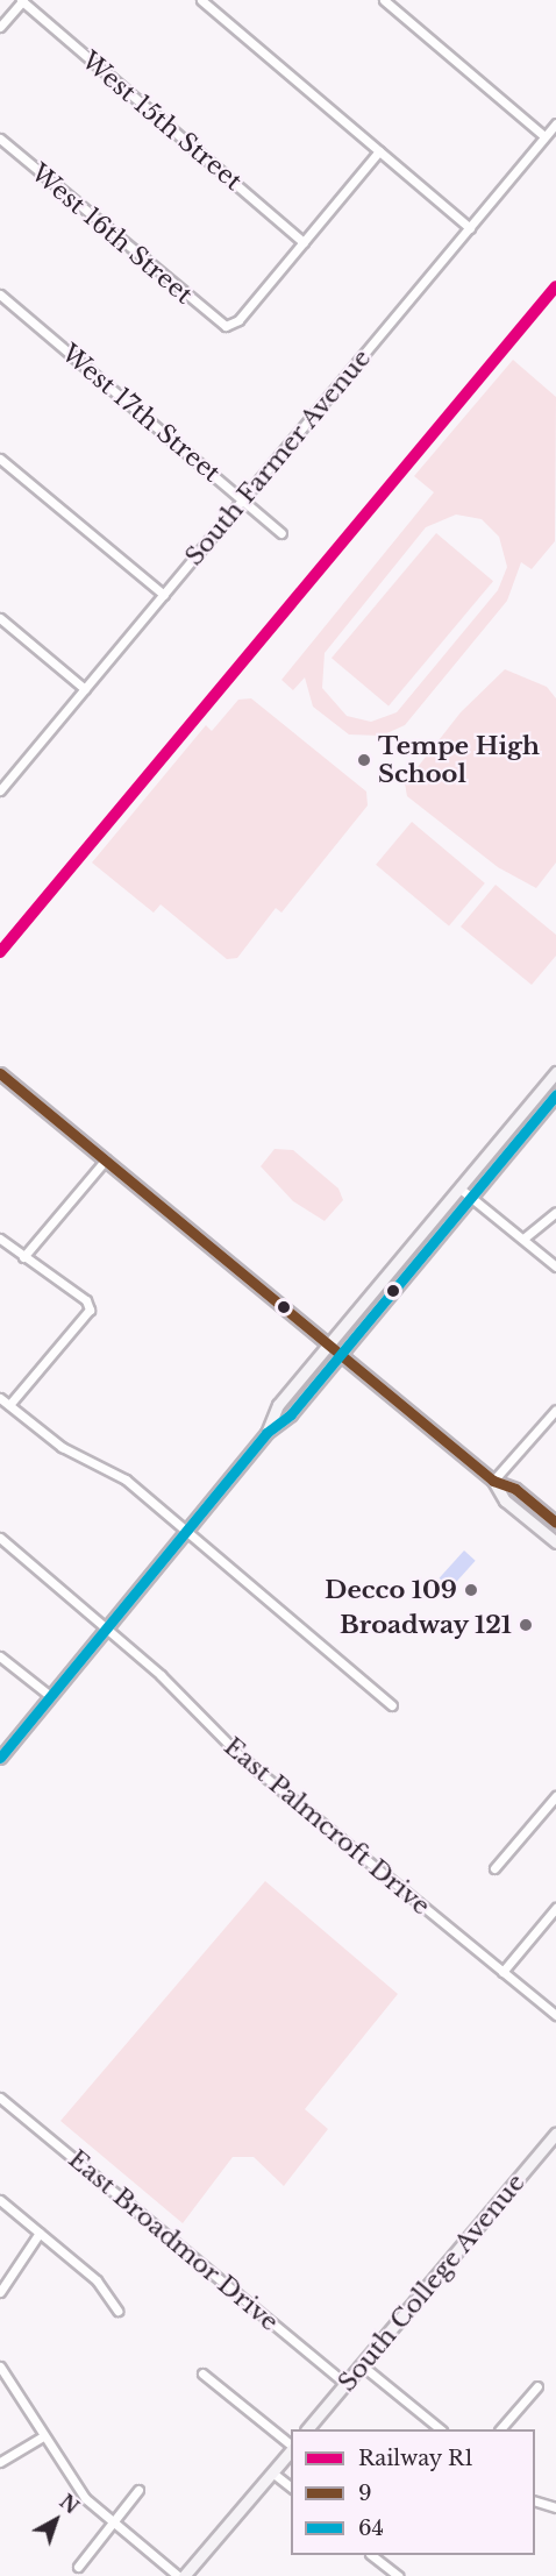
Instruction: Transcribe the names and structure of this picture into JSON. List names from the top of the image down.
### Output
{
  "streets": {
    "main road": ["South College Avenue"],
    "street": [
      "West 15th Street",
      "West 16th Street",
      "West 17th Street",
      "South Farmer Avenue",
      "East Palmcroft Drive",
      "East Broadmor Drive"
    ]
  },
  "crossings": [
    ["West 15th Street", "West 16th Street"],
    ["West 17th Street", "South Farmer Avenue"],
    ["East Broadmor Drive", "South College Avenue"]
  ],
  "places": ["Tempe High School", "Decco 109", "Broadway 121"],
  "lines": ["rail line R1", "transit line 9", "transit line 64"],
  "legend": ["Railway R1", "9", "64"],
  "north": "top right"
}
